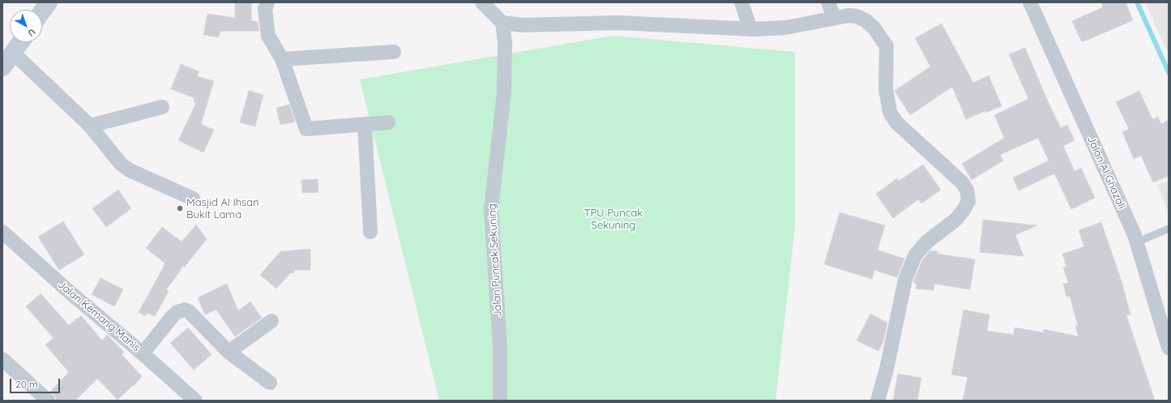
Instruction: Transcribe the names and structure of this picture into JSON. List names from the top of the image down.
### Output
{
  "streets": {
    "street": ["Jalan Al Ghazali", "Jalan Puncak Sekuning", "Jalan Kemang Manis"]
  },
  "parks": ["TPU Puncak Sekuning"],
  "places": ["Masjid Al Ihsan Bukit Lama"],
  "scale_bar": "20 m",
  "north": "bottom right"
}
